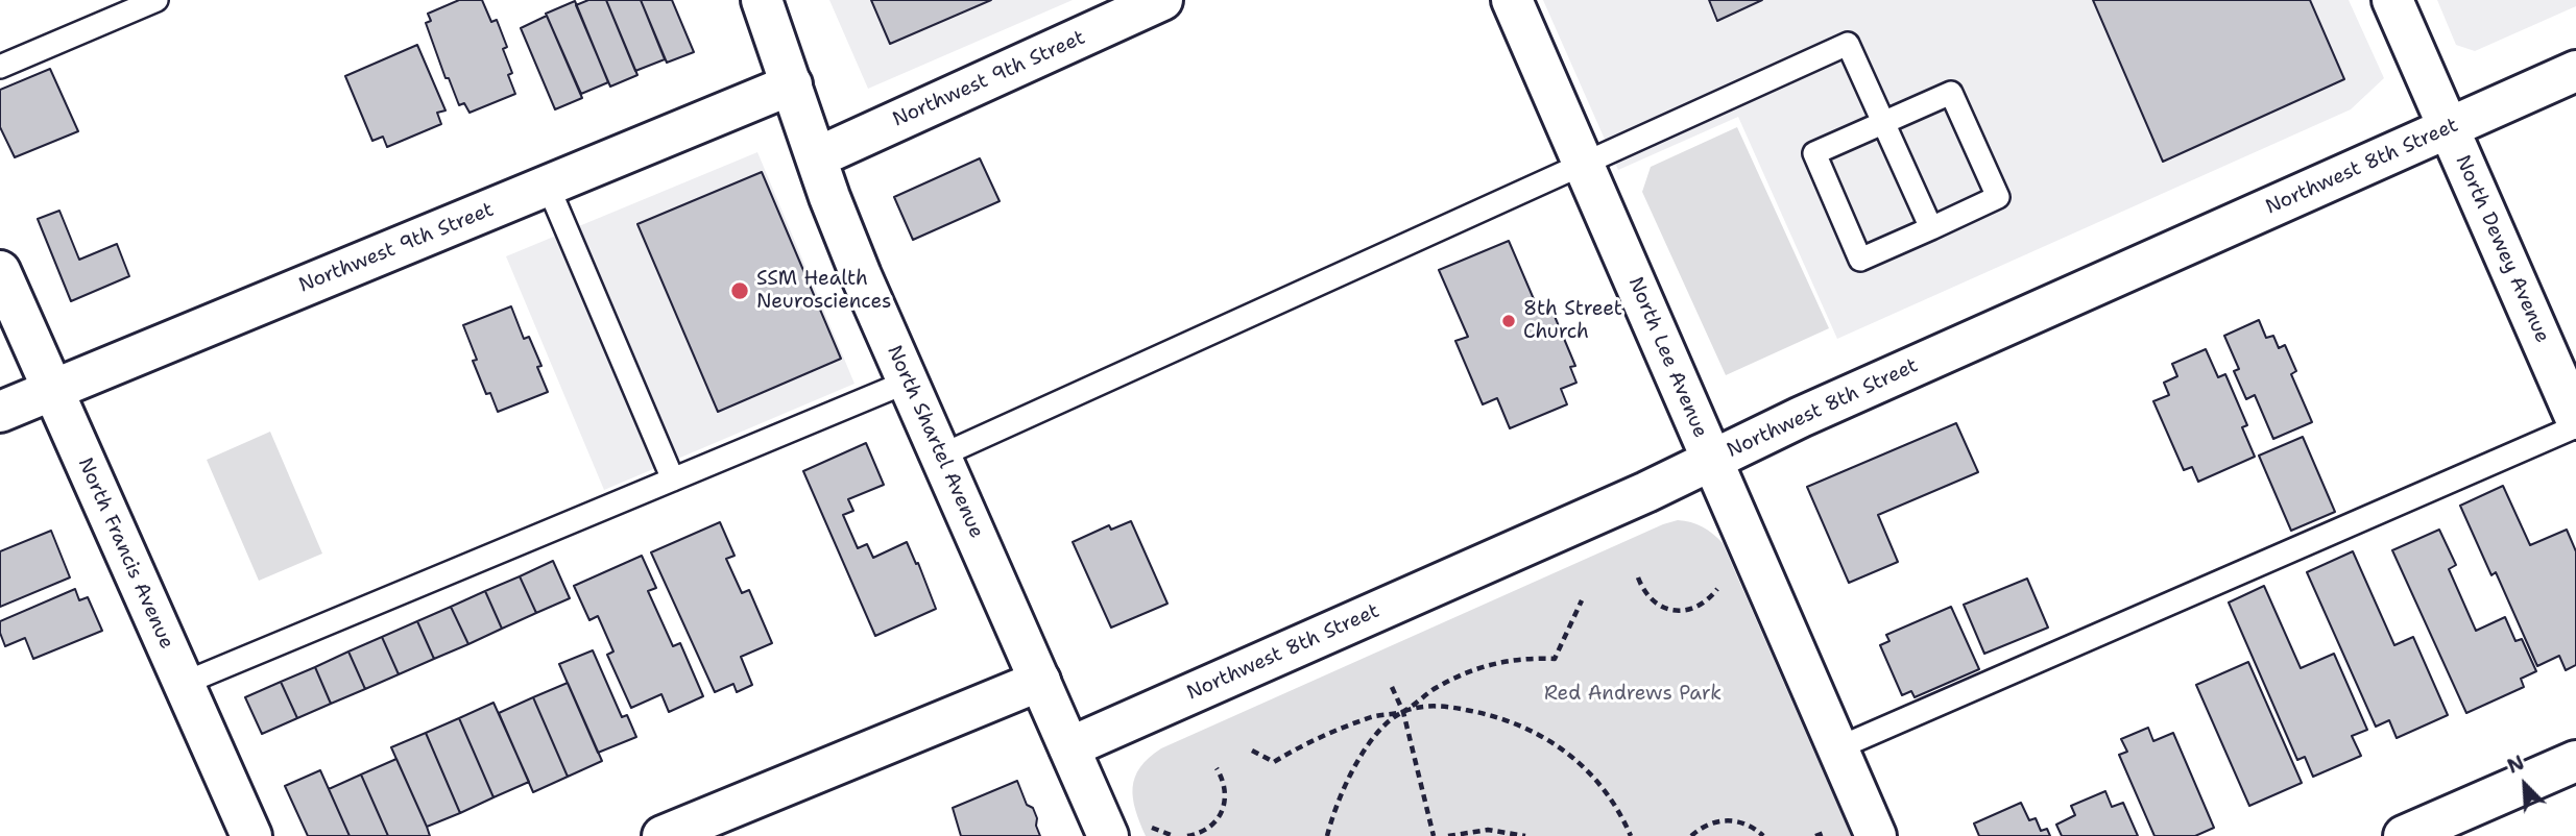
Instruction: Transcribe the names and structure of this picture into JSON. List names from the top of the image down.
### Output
{
  "streets": {
    "street": [
      "Northwest 9th Street",
      "Northwest 8th Street",
      "North Dewey Avenue",
      "North Lee Avenue",
      "North Shartel Avenue",
      "North Francis Avenue"
    ]
  },
  "crossings": [
    ["Northwest 9th Street", "North Shartel Avenue"],
    ["Northwest 9th Street", "North Francis Avenue"],
    ["Northwest 8th Street", "North Dewey Avenue"],
    ["Northwest 8th Street", "North Lee Avenue"],
    ["Northwest 8th Street", "North Shartel Avenue"]
  ],
  "parks": ["Red Andrews Park"],
  "places": ["SSM Health Neurosciences", "8th Street Church"],
  "north": "top left"
}
